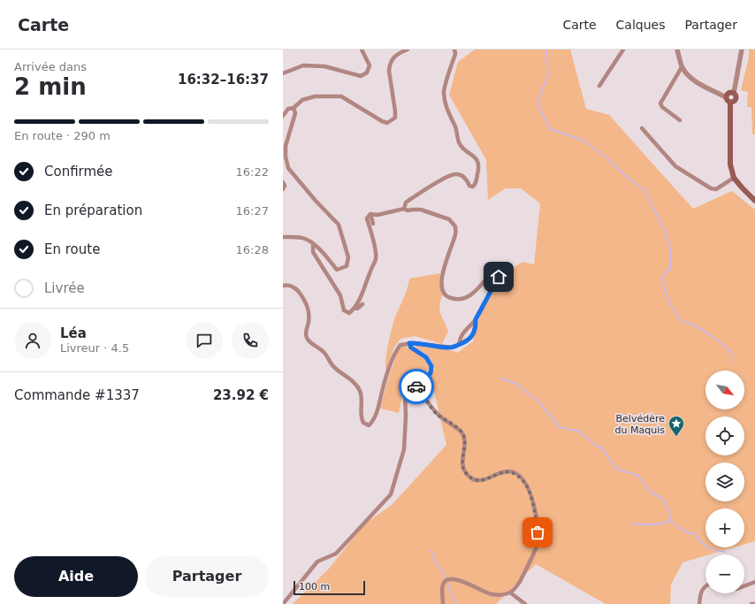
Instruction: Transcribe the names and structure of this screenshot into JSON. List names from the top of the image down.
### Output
{
  "places": {
    "place": ["Belvédère du Maquis"]
  },
  "scale_bar": "100 m",
  "north": "bottom right",
  "page": {
    "header": "Carte",
    "nav": ["Carte", "Calques", "Partager"],
    "heading": ["2 min", "Arrivée dans", "16:32–16:37"],
    "panel": [
      "Léa",
      "Livreur · 4.5",
      "Commande #1337",
      "23.92 €"
    ],
    "bar": "En route · 290 m",
    "list": [
      ["Confirmée", "16:22"],
      ["En préparation", "16:27"],
      ["En route", "16:28"],
      "Livrée"
    ],
    "map_buttons": ["+", "−"],
    "buttons": ["Aide", "Partager"],
    "scale": "100 m"
  }
}
